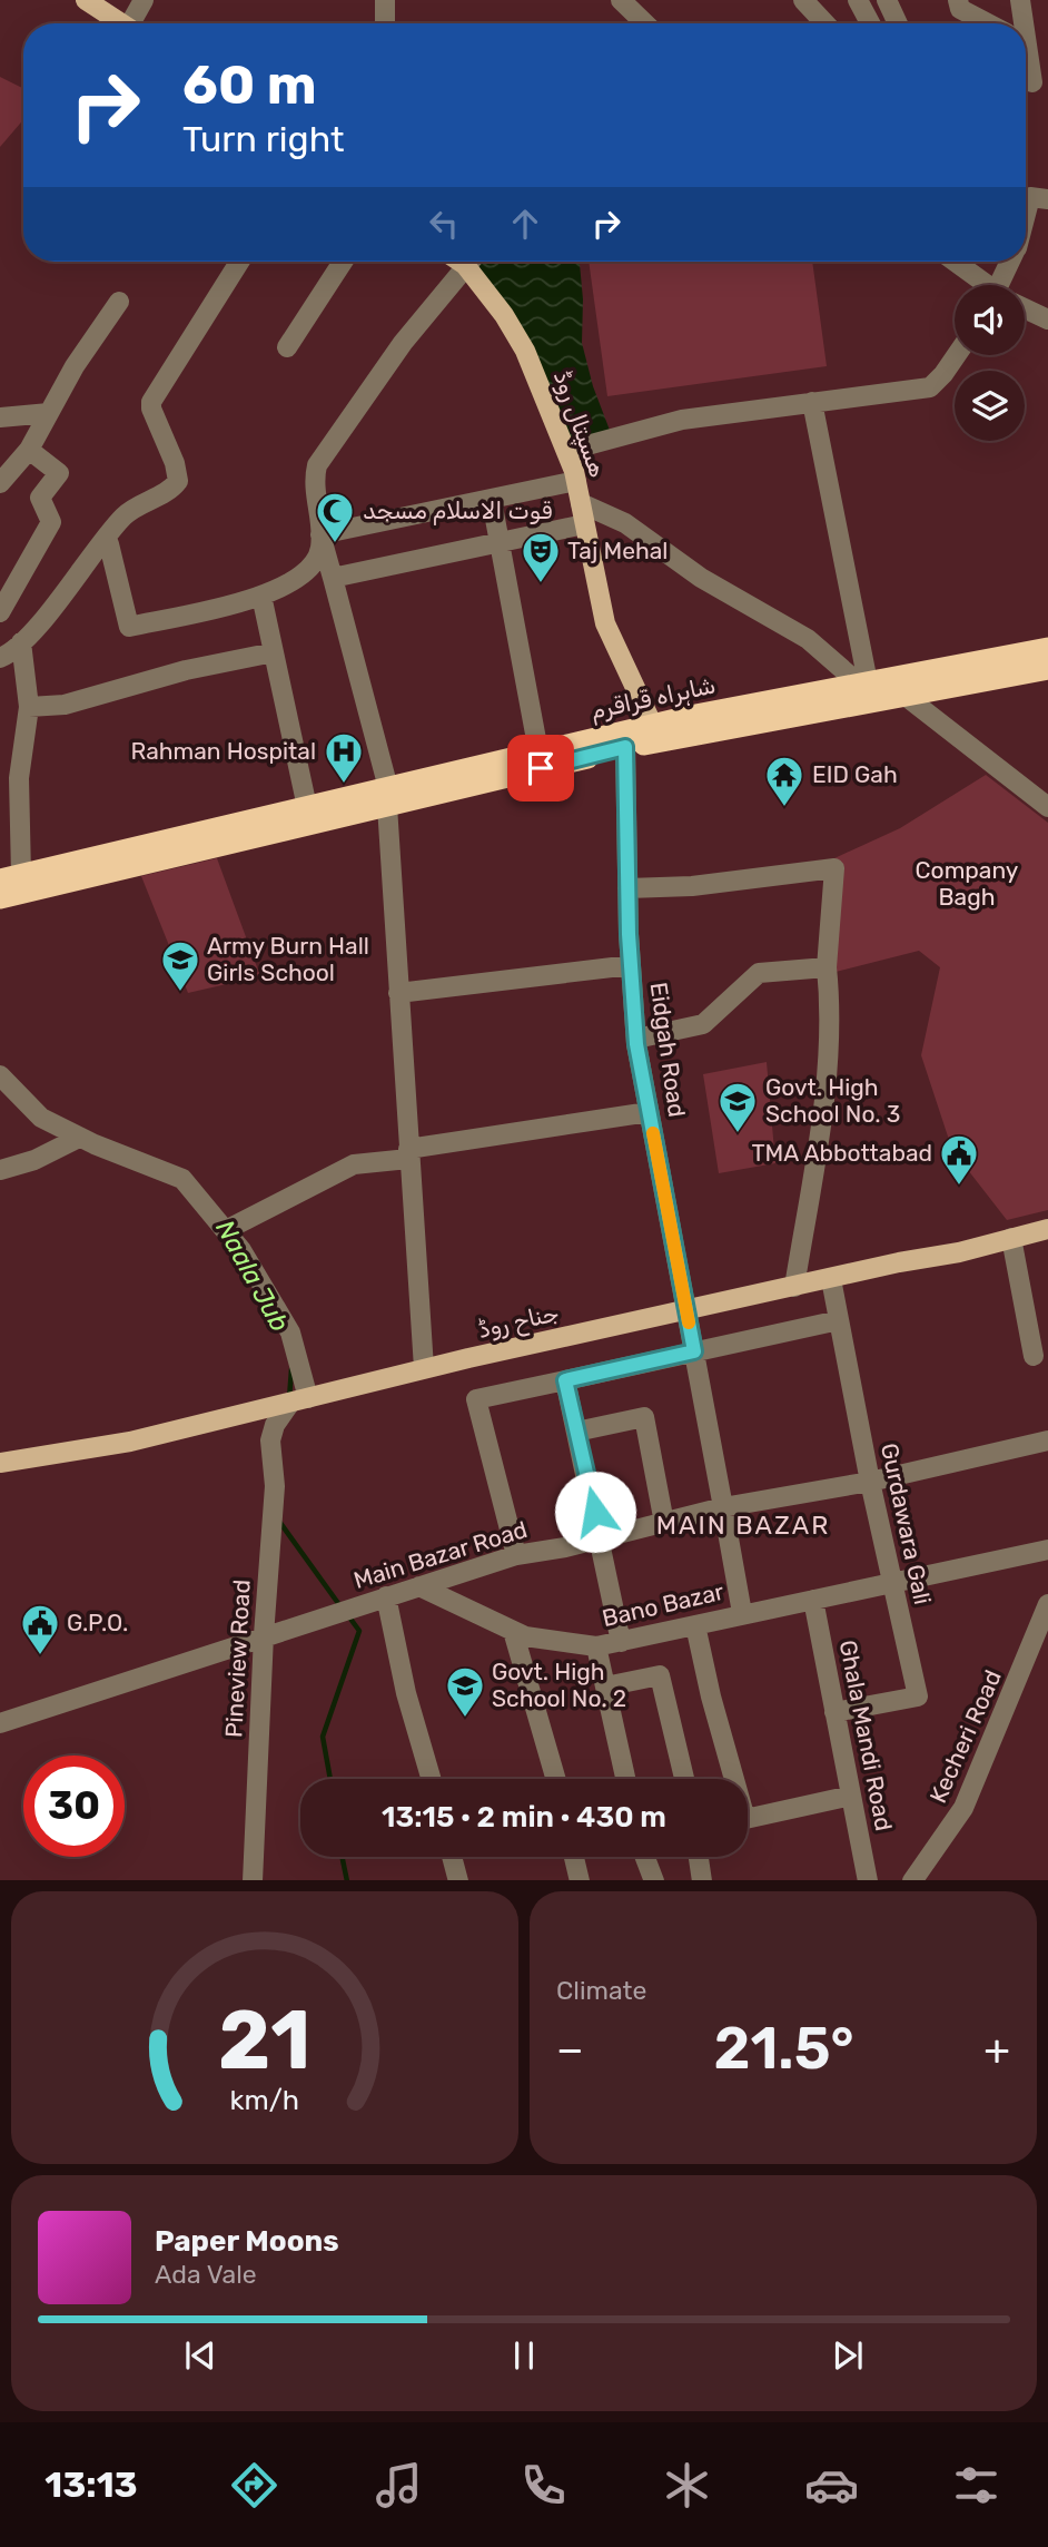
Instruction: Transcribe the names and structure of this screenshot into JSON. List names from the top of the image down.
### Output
{
  "streets": {
    "highway": ["شاہراہ قراقرم"],
    "main road": ["ھسپتال روڈ", "جناح روڈ"],
    "street": [
      "Eidgah Road",
      "Gurdawara Gali",
      "Main Bazar Road",
      "Bano Bazar",
      "Pineview Road",
      "Ghala Mandi Road",
      "Kecheri Road"
    ]
  },
  "crossings": [
    ["ھسپتال روڈ", "شاہراہ قراقرم"],
    ["شاہراہ قراقرم", "Eidgah Road"],
    ["Eidgah Road", "جناح روڈ"],
    ["جناح روڈ", "Gurdawara Gali"],
    ["Gurdawara Gali", "Main Bazar Road"],
    ["Gurdawara Gali", "Bano Bazar"],
    ["Gurdawara Gali", "Ghala Mandi Road"],
    ["Main Bazar Road", "Pineview Road"],
    ["Bano Bazar", "Ghala Mandi Road"]
  ],
  "districts": ["MAIN BAZAR"],
  "water": ["Naala Jub"],
  "parks": ["Company Bagh"],
  "places": {
    "mosque": ["قوت الاسلام مسجد"],
    "theatre": ["Taj Mehal"],
    "hospital": ["Rahman Hospital"],
    "temple": ["EID Gah"],
    "school or university": ["Army Burn Hall Girls School", "Govt. High School No. 3", "Govt. High School No. 2"],
    "public building": ["TMA Abbottabad", "G.P.O."]
  },
  "page": {
    "turn": ["60 m", "Turn right"],
    "limit": "30",
    "trip": "13:15 · 2 min · 430 m",
    "tile": "Climate",
    "heat": ["−", "21.5°", "+"],
    "song": ["Paper Moons", "Ada Vale"],
    "tabs": "13:13",
    "gauge": ["21", "km/h"]
  }
}
